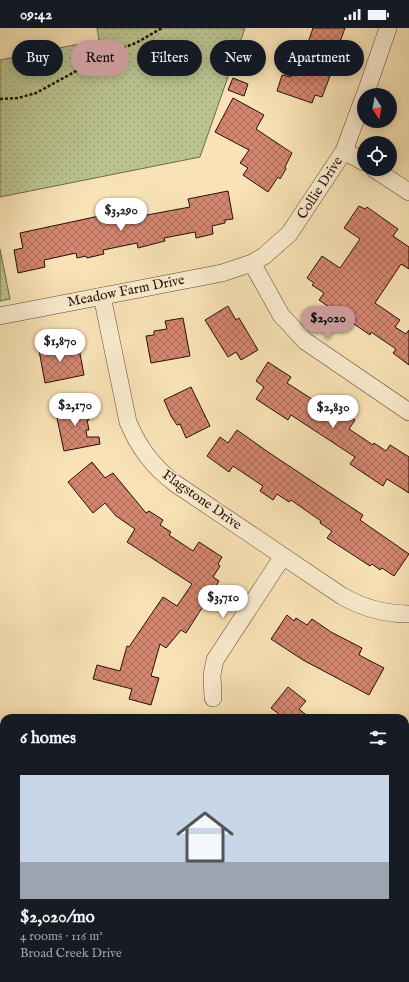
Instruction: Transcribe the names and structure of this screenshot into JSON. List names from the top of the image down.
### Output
{
  "streets": {
    "street": ["Collie Drive", "Meadow Farm Drive", "Flagstone Drive"]
  },
  "crossings": [
    ["Collie Drive", "Meadow Farm Drive"],
    ["Meadow Farm Drive", "Flagstone Drive"]
  ],
  "north": "bottom",
  "page": {
    "status": "09:42",
    "chip": [
      "Buy",
      "Rent",
      "Filters",
      "New",
      "Apartment"
    ],
    "price": [
      "$3,290",
      "$2,020",
      "$1,870",
      "$2,170",
      "$2,830",
      "$3,710"
    ],
    "heading": "6 homes",
    "list": [
      {
        "name": "$2,020/mo",
        "note": "4 rooms · 116 m² · Broad Creek Drive"
      }
    ]
  }
}
